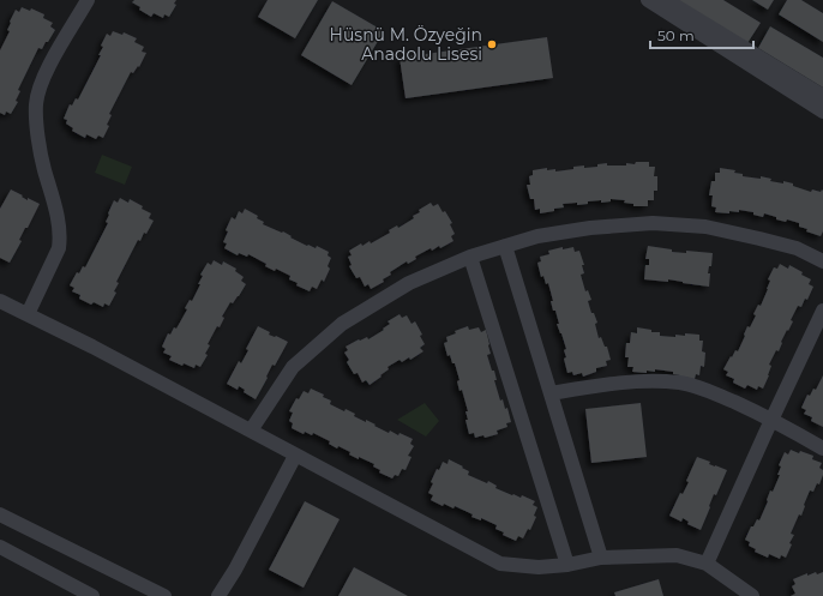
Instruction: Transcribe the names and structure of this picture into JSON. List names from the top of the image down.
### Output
{
  "places": ["Hüsnü M. Özyeğin Anadolu Lisesi"],
  "scale_bar": "50 m"
}
